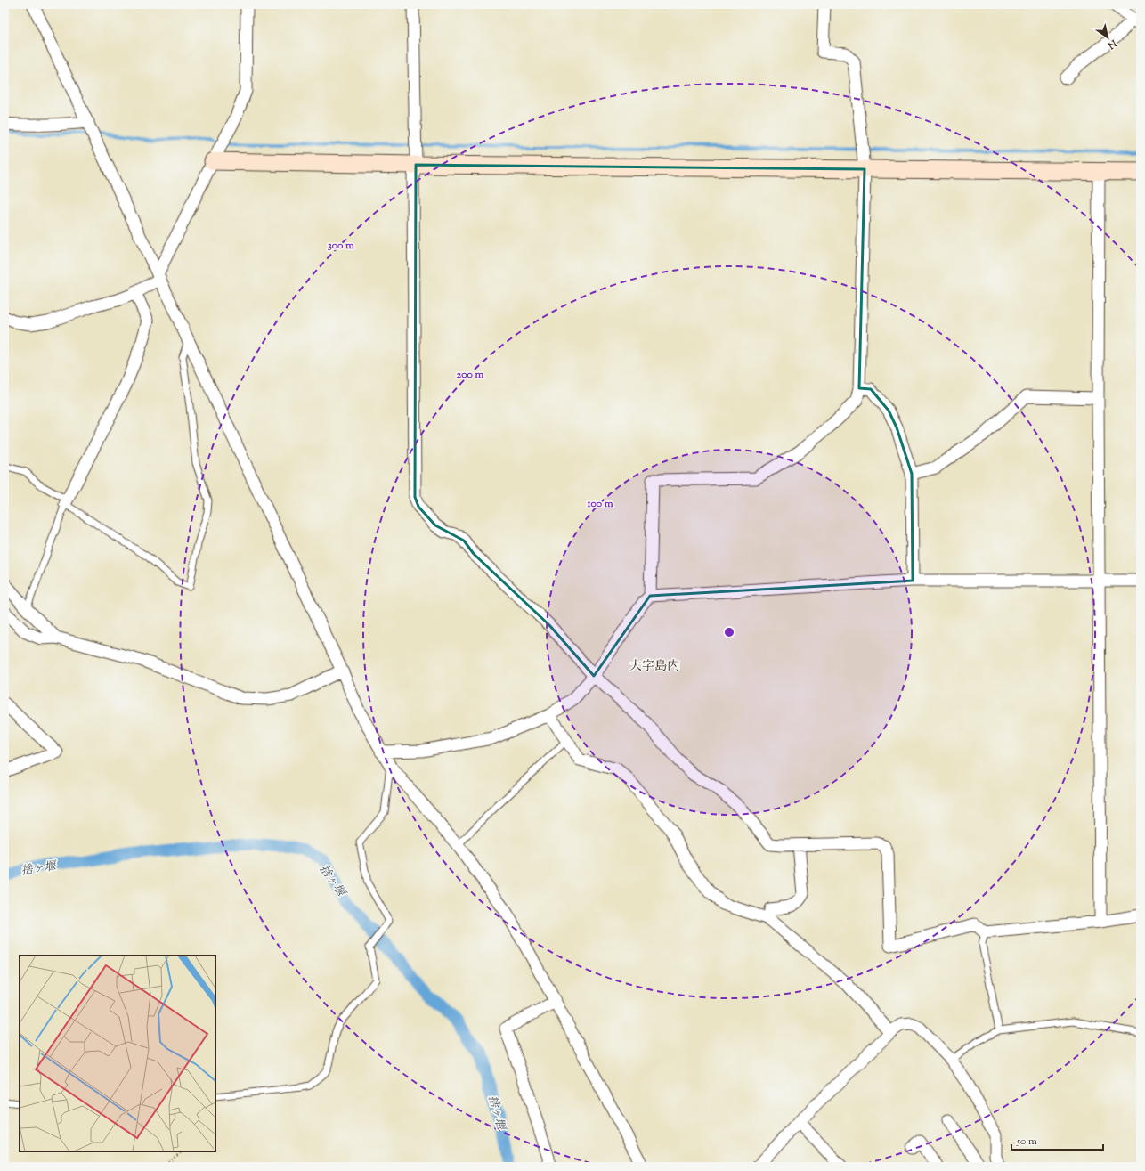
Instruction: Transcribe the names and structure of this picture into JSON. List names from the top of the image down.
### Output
{
  "districts": ["大字島内"],
  "water": ["捨ヶ堰"],
  "scale_bar": "50 m",
  "north": "bottom right",
  "rings": ["300 m", "200 m", "100 m"]
}
